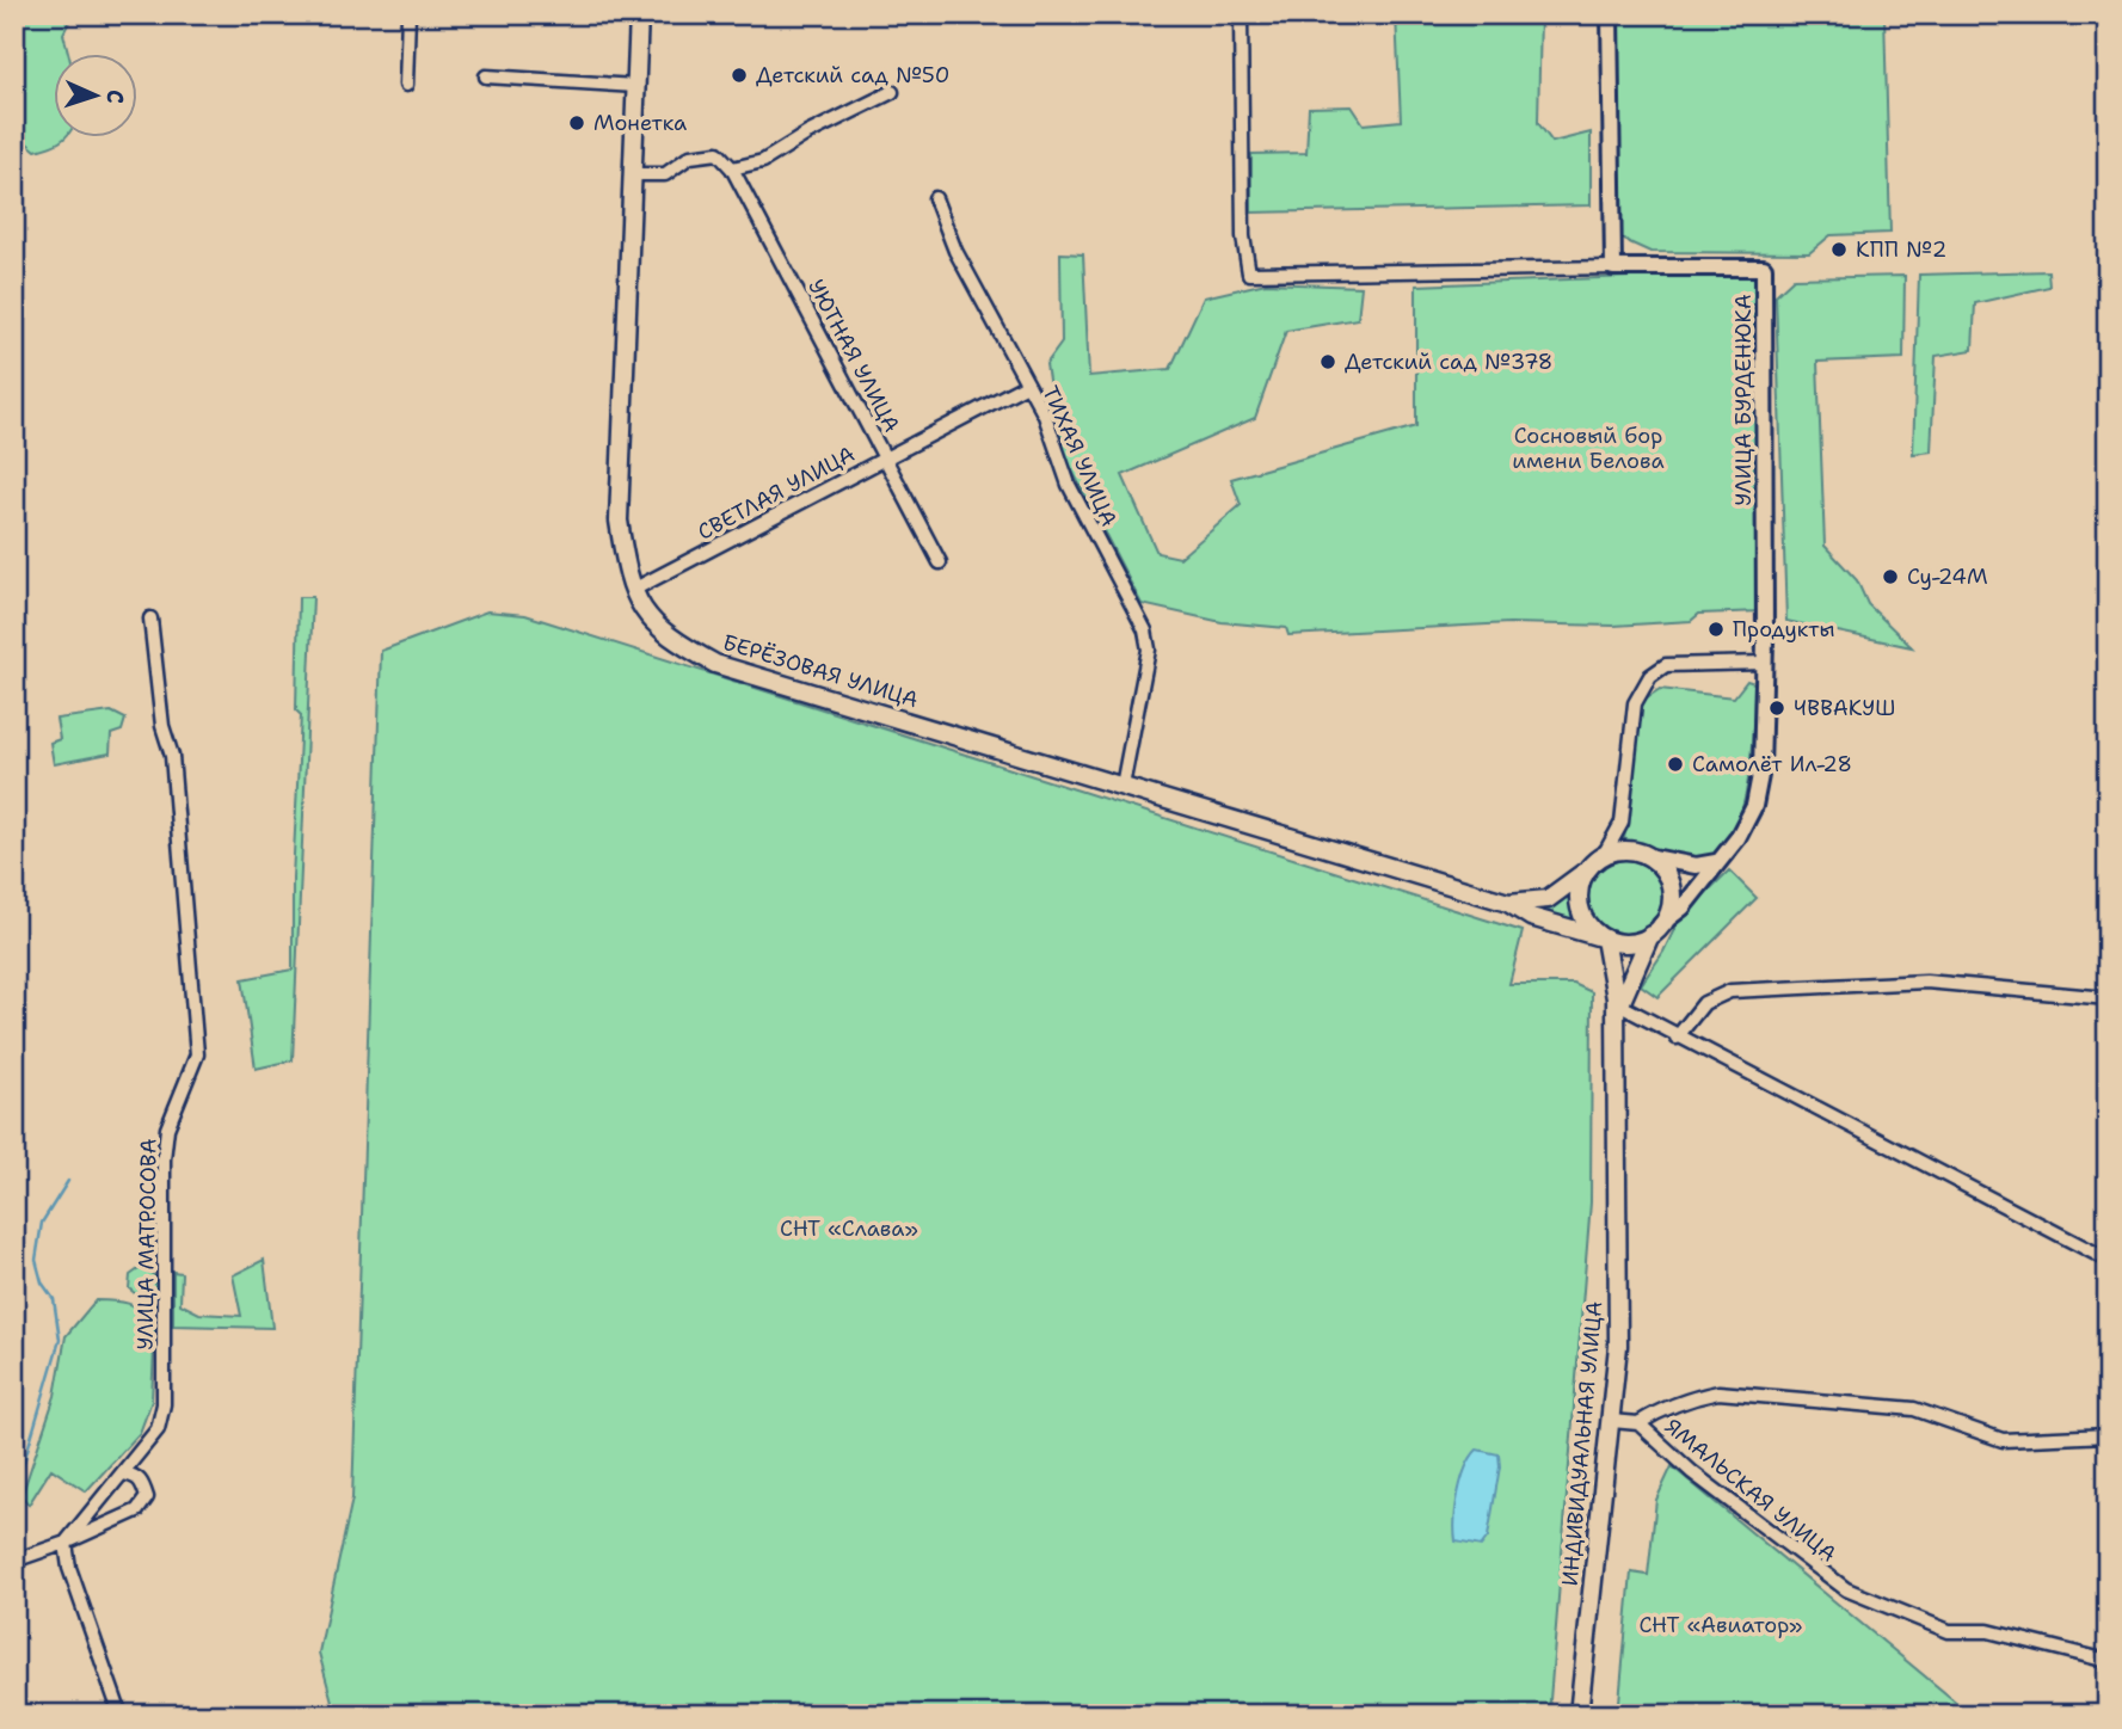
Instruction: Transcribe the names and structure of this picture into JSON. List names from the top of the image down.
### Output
{
  "streets": {
    "main road": ["БЕРЁЗОВАЯ УЛИЦА", "ИНДИВИДУАЛЬНАЯ УЛИЦА"],
    "street": [
      "УЮТНАЯ УЛИЦА",
      "УЛИЦА БУРДЕНЮКА",
      "ТИХАЯ УЛИЦА",
      "СВЕТЛАЯ УЛИЦА",
      "УЛИЦА МАТРОСОВА",
      "ЯМАЛЬСКАЯ УЛИЦА"
    ]
  },
  "crossings": [
    ["УЮТНАЯ УЛИЦА", "СВЕТЛАЯ УЛИЦА"],
    ["ТИХАЯ УЛИЦА", "СВЕТЛАЯ УЛИЦА"],
    ["ТИХАЯ УЛИЦА", "БЕРЁЗОВАЯ УЛИЦА"],
    ["СВЕТЛАЯ УЛИЦА", "БЕРЁЗОВАЯ УЛИЦА"],
    ["БЕРЁЗОВАЯ УЛИЦА", "ИНДИВИДУАЛЬНАЯ УЛИЦА"]
  ],
  "parks": ["Сосновый бор имени Белова", "СНТ «Слава»", "СНТ «Авиатор»"],
  "places": [
    "Детский сад №50",
    "Монетка",
    "КПП №2",
    "Детский сад №378",
    "Су-24М",
    "Продукты",
    "ЧВВАКУШ",
    "Самолёт Ил-28"
  ],
  "north": "right"
}
